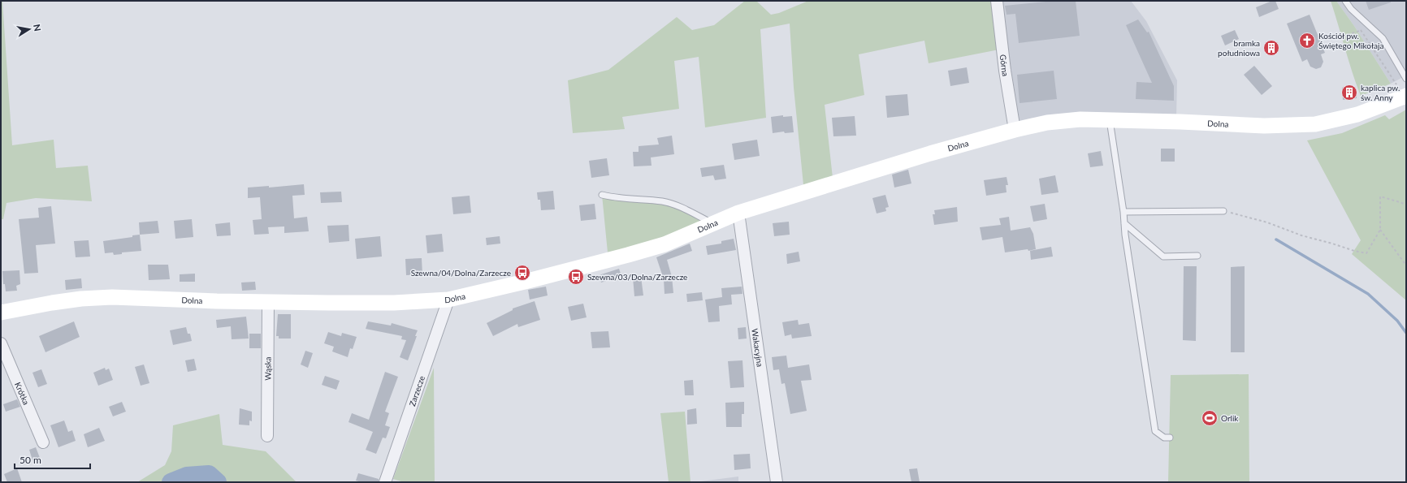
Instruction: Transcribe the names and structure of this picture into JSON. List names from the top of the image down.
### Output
{
  "streets": {
    "street": [
      "Górna",
      "Dolna",
      "Wakacyjna",
      "Wąska",
      "Zarzecze",
      "Krótka"
    ]
  },
  "crossings": [
    ["Górna", "Dolna"],
    ["Dolna", "Wakacyjna"],
    ["Dolna", "Wąska"],
    ["Dolna", "Zarzecze"]
  ],
  "places": {
    "church": ["Kościół pw. Świętego Mikołaja"],
    "building": ["bramka południowa", "kaplica pw. św. Anny"],
    "bus stop": ["Szewna/04/Dolna/Zarzecze", "Szewna/03/Dolna/Zarzecze"],
    "sports": ["Orlik"]
  },
  "scale_bar": "50 m",
  "north": "right"
}
